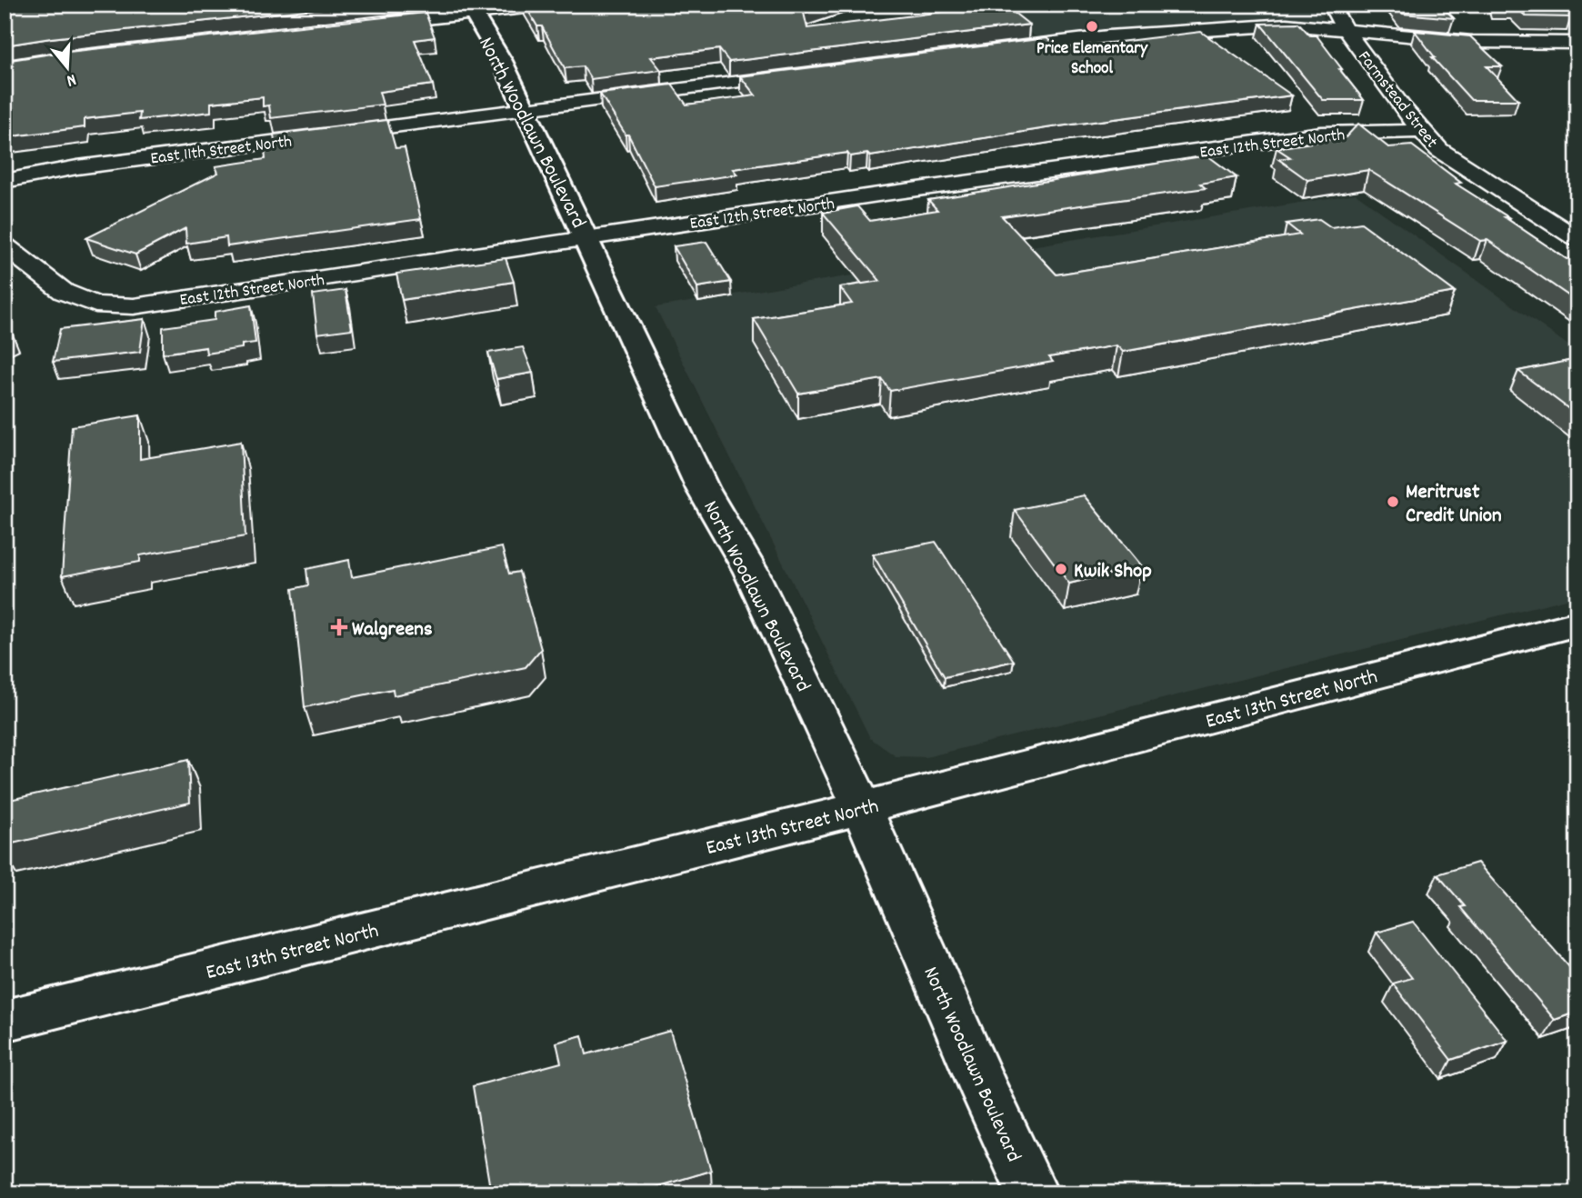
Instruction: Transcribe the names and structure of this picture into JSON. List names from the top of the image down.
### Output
{
  "streets": {
    "main road": ["North Woodlawn Boulevard", "East 13th Street North"],
    "street": ["Farmstead Street", "East 12th Street North", "East 11th Street North"]
  },
  "crossings": [
    ["Farmstead Street", "East 12th Street North"],
    ["North Woodlawn Boulevard", "East 12th Street North"],
    ["North Woodlawn Boulevard", "East 11th Street North"],
    ["North Woodlawn Boulevard", "East 13th Street North"]
  ],
  "places": {
    "other": ["Price Elementary School", "Meritrust Credit Union", "Kwik Shop"],
    "health": ["Walgreens"]
  },
  "north": "bottom"
}
